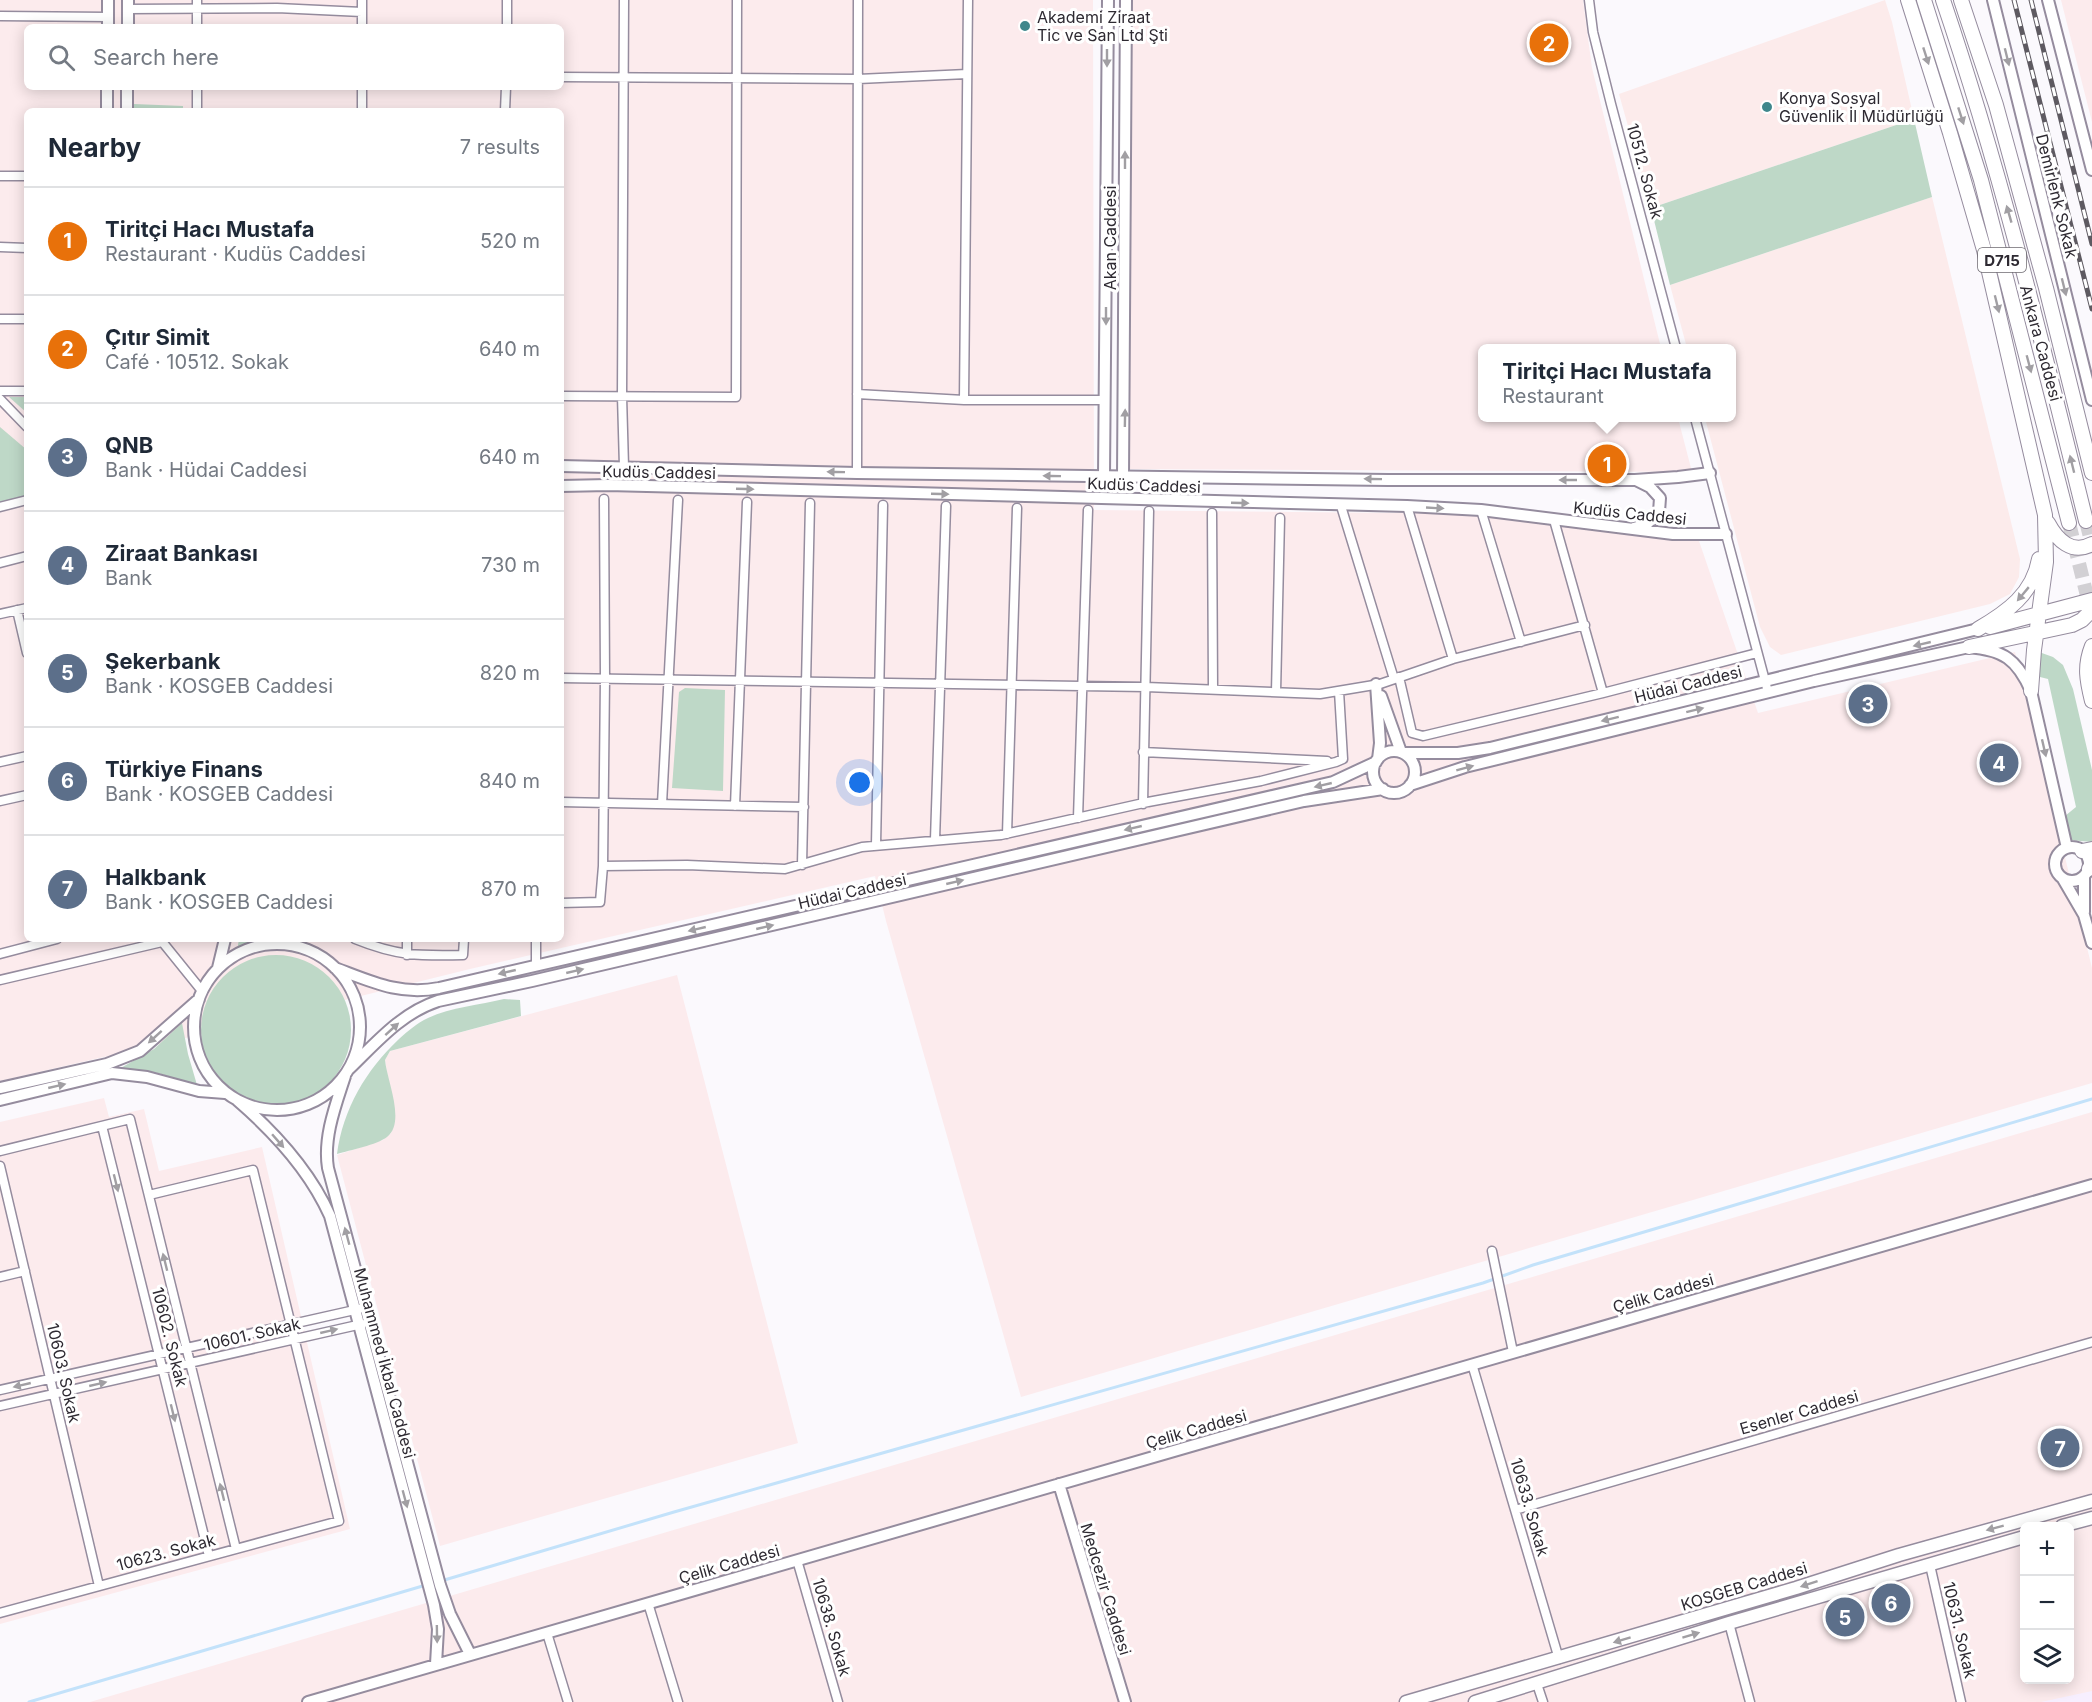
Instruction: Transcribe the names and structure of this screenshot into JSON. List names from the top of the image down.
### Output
{
  "streets": {
    "highway": ["D715", "Ankara Caddesi"],
    "main road": ["KOSGEB Caddesi"],
    "street": [
      "10512. Sokak",
      "Demirlenk Sokak",
      "Akan Caddesi",
      "Kudüs Caddesi",
      "Hüdai Caddesi",
      "Çelik Caddesi",
      "10601. Sokak",
      "10602. Sokak",
      "Muhammed İkbal Caddesi",
      "10603. Sokak",
      "Esenler Caddesi",
      "10633. Sokak",
      "10623. Sokak",
      "Medcezir Caddesi",
      "10638. Sokak",
      "10631. Sokak"
    ]
  },
  "crossings": [
    ["Akan Caddesi", "Kudüs Caddesi"],
    ["Hüdai Caddesi", "Muhammed İkbal Caddesi"],
    ["Çelik Caddesi", "Muhammed İkbal Caddesi"],
    ["Çelik Caddesi", "10633. Sokak"],
    ["Çelik Caddesi", "Medcezir Caddesi"],
    ["Çelik Caddesi", "10638. Sokak"],
    ["10601. Sokak", "10602. Sokak"],
    ["10601. Sokak", "Muhammed İkbal Caddesi"],
    ["10601. Sokak", "10603. Sokak"],
    ["10601. Sokak", "10623. Sokak"],
    ["10602. Sokak", "10623. Sokak"],
    ["10603. Sokak", "10623. Sokak"],
    ["Esenler Caddesi", "10633. Sokak"],
    ["10633. Sokak", "KOSGEB Caddesi"],
    ["KOSGEB Caddesi", "10631. Sokak"]
  ],
  "places": ["Akademi Ziraat Tic ve San Ltd Şti", "Konya Sosyal Güvenlik İl Müdürlüğü"],
  "page": {
    "pins": [
      "2",
      "1",
      "3",
      "4",
      "7",
      "6",
      "5"
    ],
    "search": "Search here",
    "heading": ["Nearby", "7 results"],
    "list": [
      {
        "mark": "1",
        "name": "Tiritçi Hacı Mustafa",
        "note": "Restaurant · Kudüs Caddesi",
        "value": "520 m"
      },
      {
        "mark": "2",
        "name": "Çıtır Simit",
        "note": "Café · 10512. Sokak",
        "value": "640 m"
      },
      {
        "mark": "3",
        "name": "QNB",
        "note": "Bank · Hüdai Caddesi",
        "value": "640 m"
      },
      {
        "mark": "4",
        "name": "Ziraat Bankası",
        "note": "Bank",
        "value": "730 m"
      },
      {
        "mark": "5",
        "name": "Şekerbank",
        "note": "Bank · KOSGEB Caddesi",
        "value": "820 m"
      },
      {
        "mark": "6",
        "name": "Türkiye Finans",
        "note": "Bank · KOSGEB Caddesi",
        "value": "840 m"
      },
      {
        "mark": "7",
        "name": "Halkbank",
        "note": "Bank · KOSGEB Caddesi",
        "value": "870 m"
      }
    ],
    "popup": ["Tiritçi Hacı Mustafa", "Restaurant"],
    "map_buttons": ["+", "−"]
  }
}
